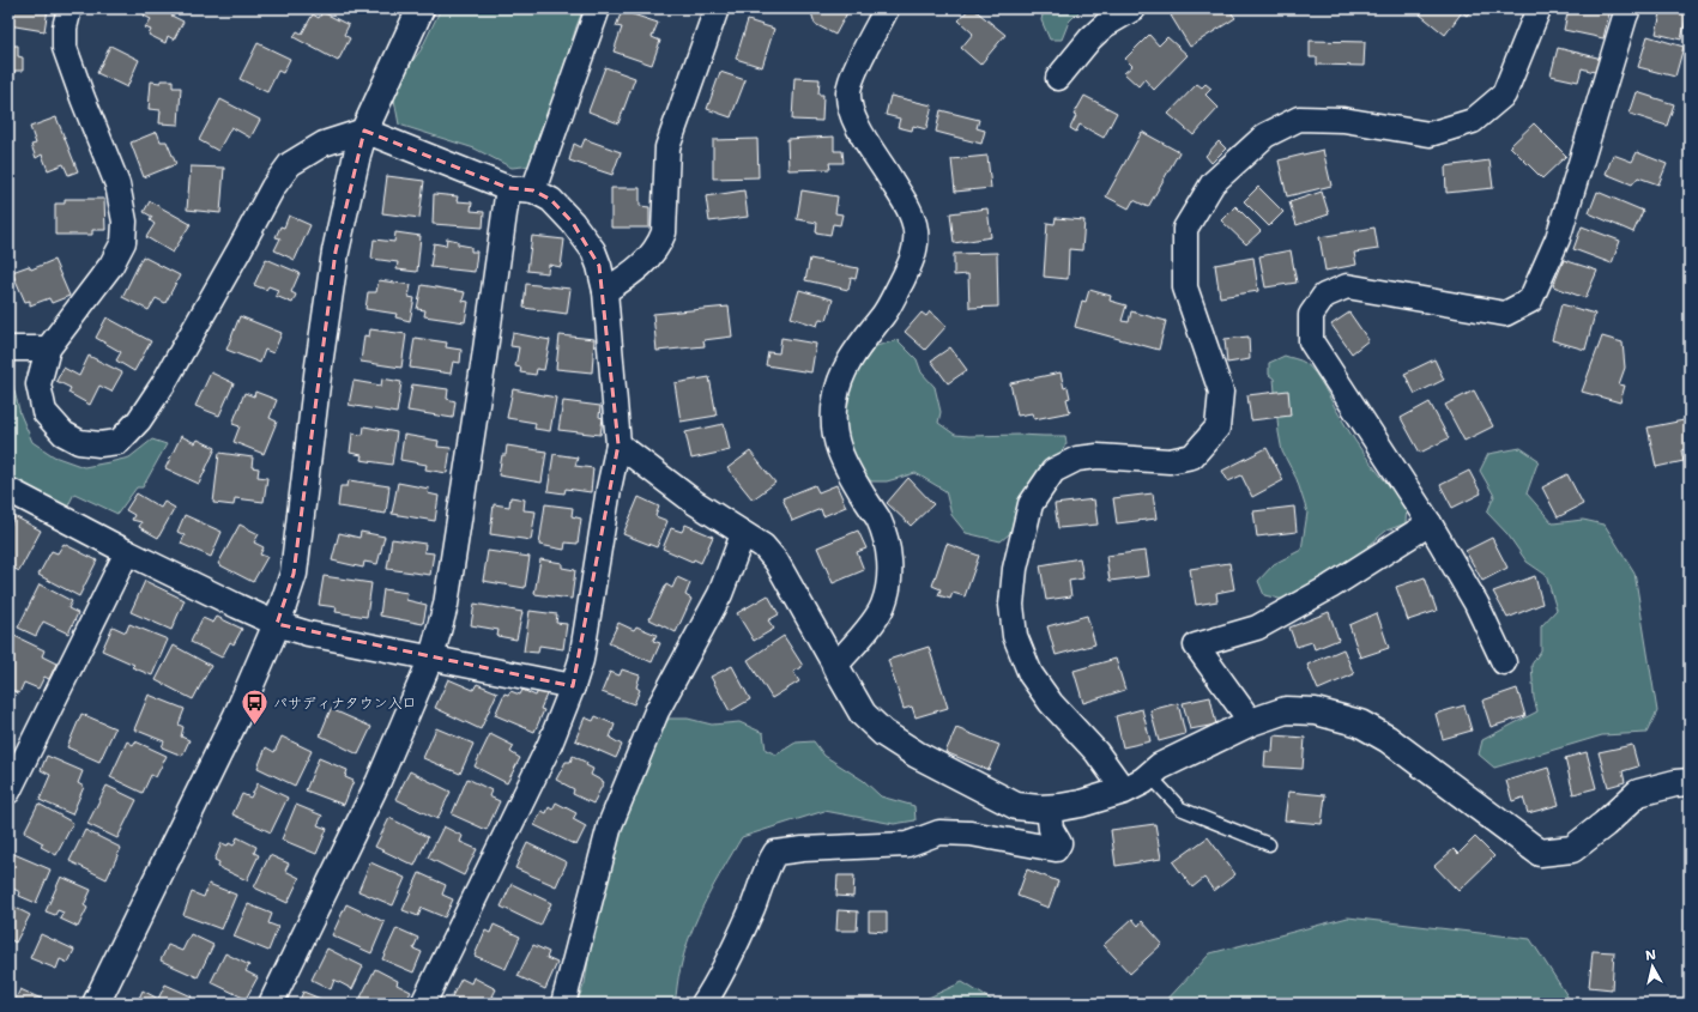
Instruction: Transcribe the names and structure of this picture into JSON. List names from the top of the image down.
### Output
{
  "places": {
    "bus stop": ["パサディナタウン入口"]
  },
  "north": "top"
}
